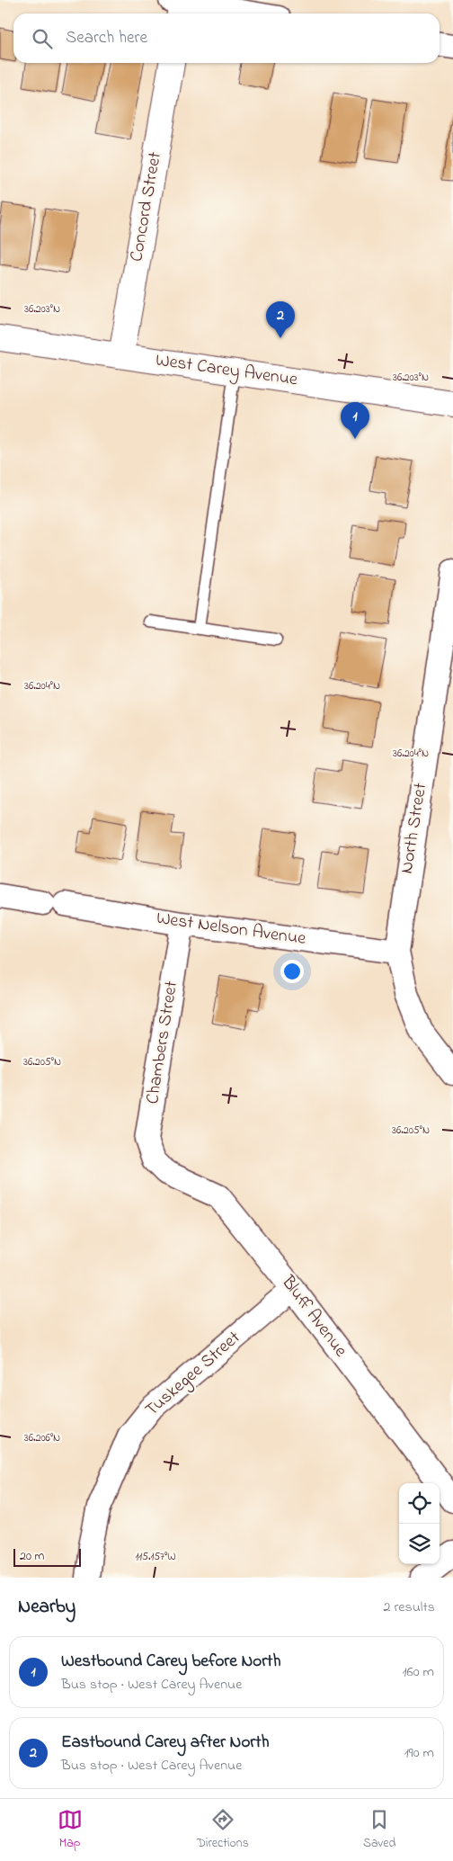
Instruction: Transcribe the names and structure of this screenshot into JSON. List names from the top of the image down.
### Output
{
  "streets": {
    "main road": ["Concord Street", "West Carey Avenue"],
    "street": [
      "North Street",
      "West Nelson Avenue",
      "Chambers Street",
      "Bluff Avenue",
      "Tuskegee Street"
    ]
  },
  "crossings": [
    ["Concord Street", "West Carey Avenue"],
    ["North Street", "West Nelson Avenue"],
    ["West Nelson Avenue", "Chambers Street"],
    ["Chambers Street", "Bluff Avenue"],
    ["Bluff Avenue", "Tuskegee Street"]
  ],
  "scale_bar": "20 m",
  "page": {
    "search": "Search here",
    "pins": ["2", "1"],
    "scale": "20 m",
    "heading": ["Nearby", "2 results"],
    "list": [
      {
        "mark": "1",
        "name": "Westbound Carey before North",
        "note": "Bus stop · West Carey Avenue",
        "value": "160 m"
      },
      {
        "mark": "2",
        "name": "Eastbound Carey after North",
        "note": "Bus stop · West Carey Avenue",
        "value": "190 m"
      }
    ],
    "nav": ["Map", "Directions", "Saved"]
  },
  "coordinates": [
    "36.203°N",
    "36.204°N",
    "36.205°N",
    "36.206°N",
    "115.157°W"
  ]
}
